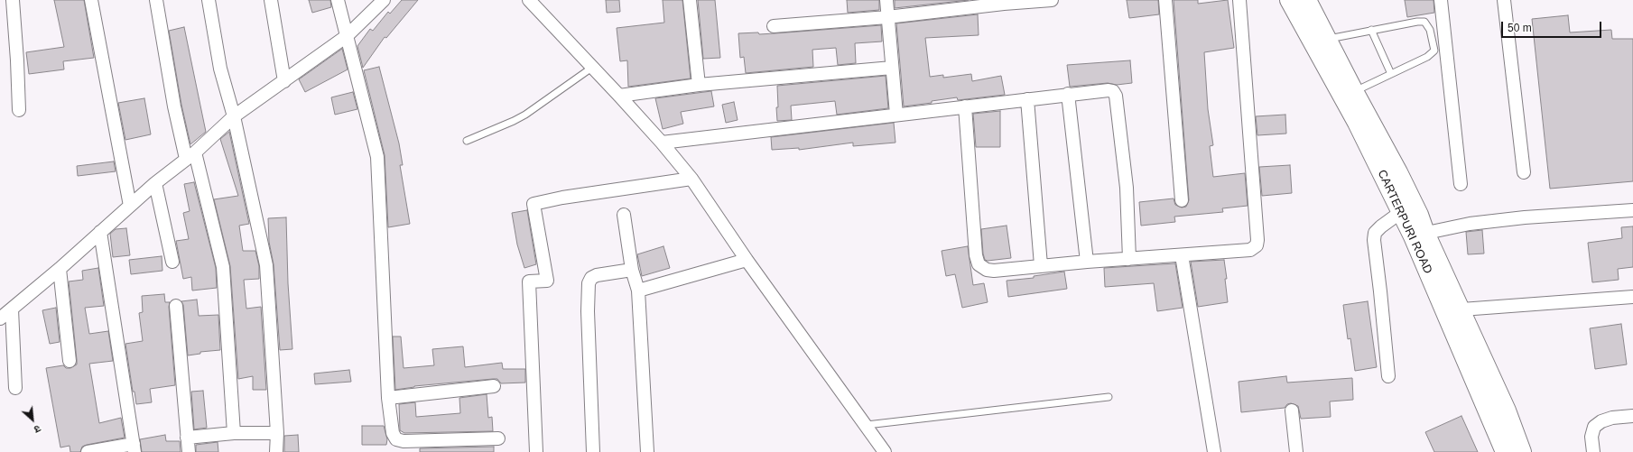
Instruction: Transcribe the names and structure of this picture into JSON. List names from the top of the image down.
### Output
{
  "streets": {
    "main road": ["CARTERPURI ROAD"]
  },
  "scale_bar": "50 m",
  "north": "bottom right"
}
